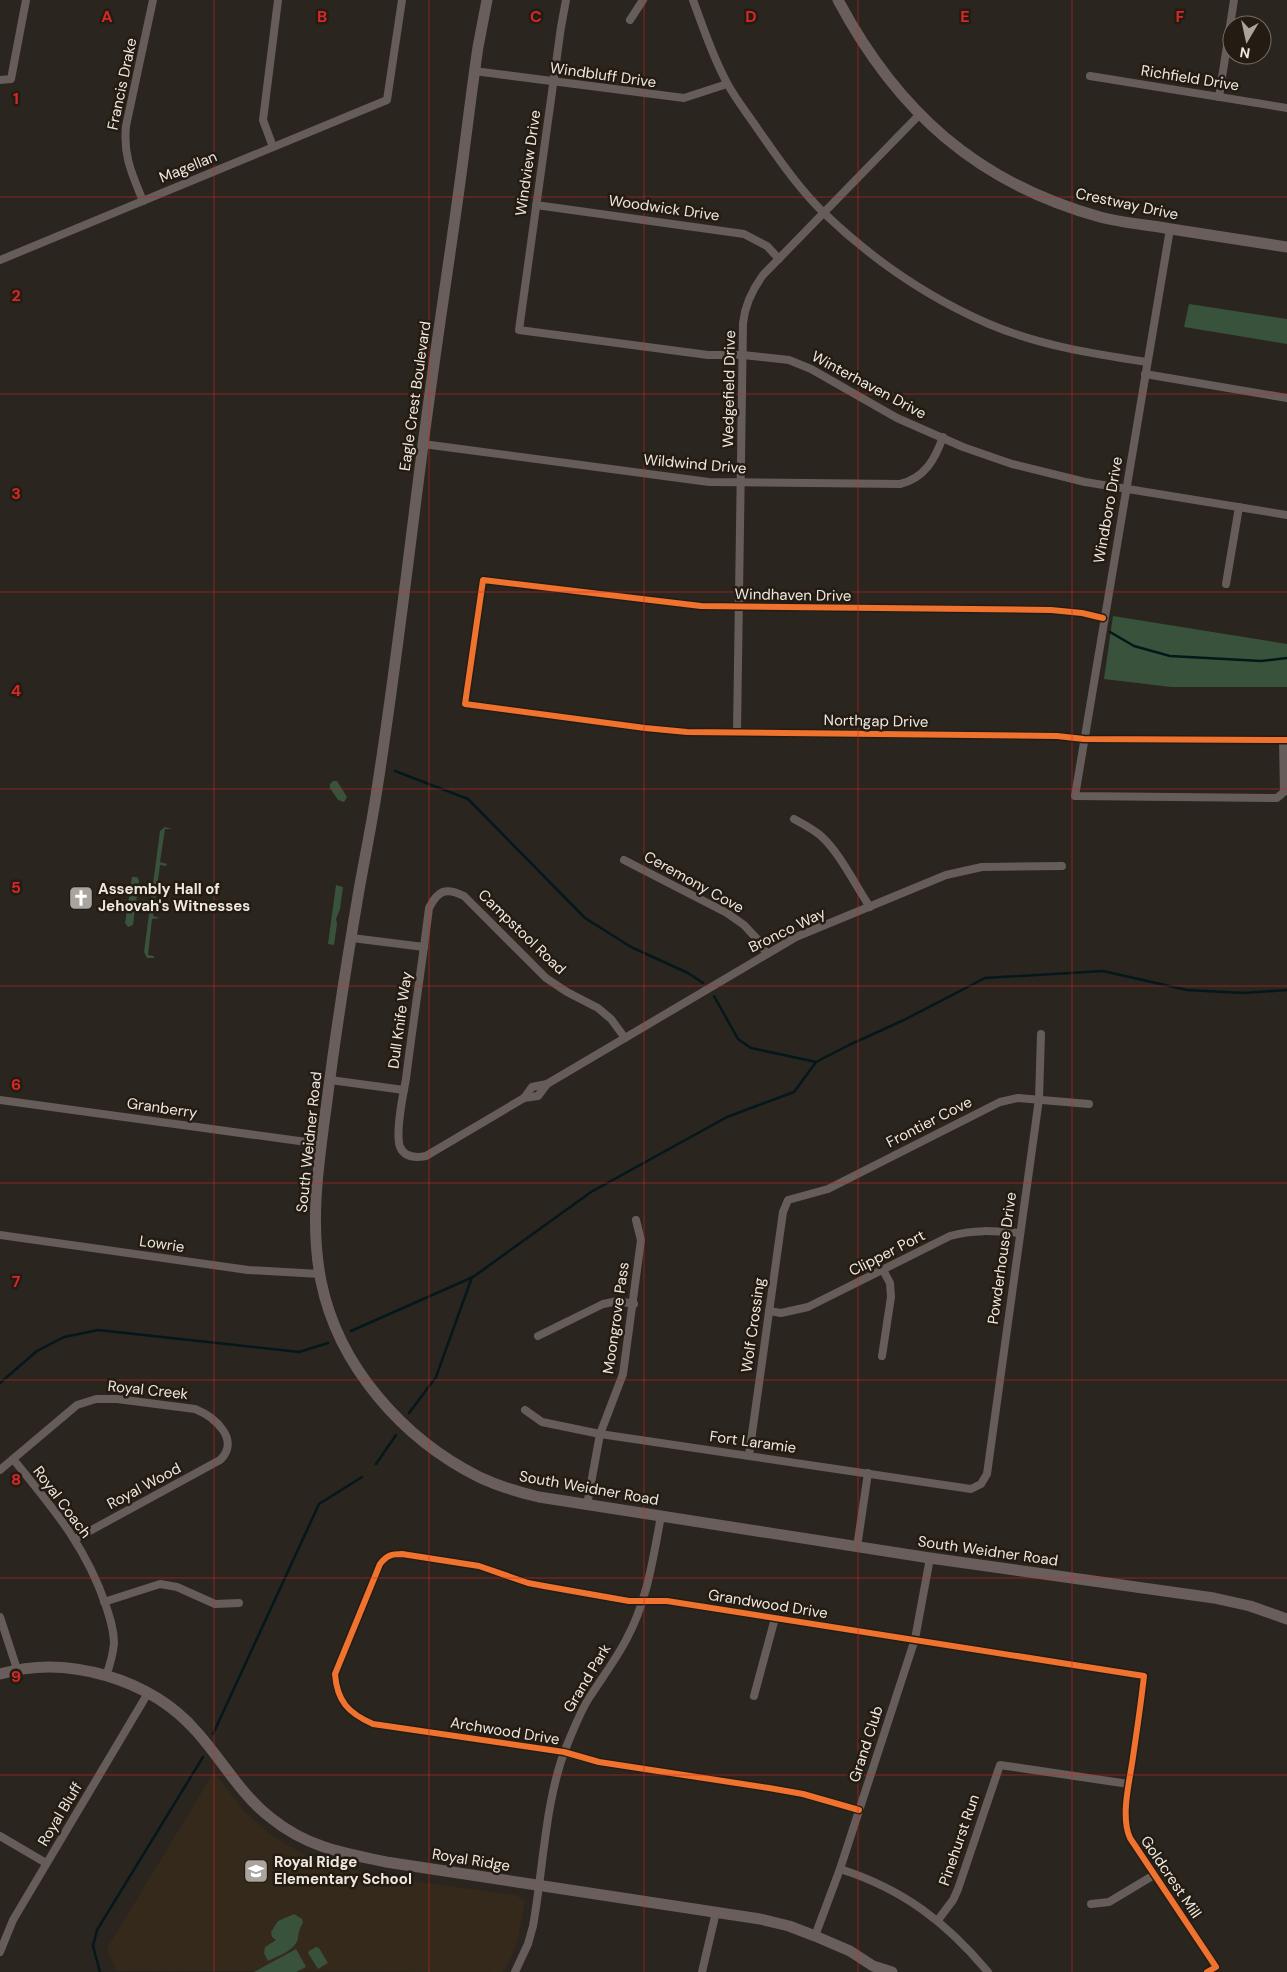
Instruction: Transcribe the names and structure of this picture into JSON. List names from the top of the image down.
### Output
{
  "streets": {
    "main road": [
      "Crestway Drive",
      "Eagle Crest Boulevard",
      "South Weidner Road",
      "Royal Ridge"
    ],
    "street": [
      "Windbluff Drive",
      "Richfield Drive",
      "Francis Drake",
      "Windview Drive",
      "Magellan",
      "Woodwick Drive",
      "Winterhaven Drive",
      "Wedgefield Drive",
      "Wildwind Drive",
      "Windboro Drive",
      "Windhaven Drive",
      "Northgap Drive",
      "Ceremony Cove",
      "Bronco Way",
      "Campstool Road",
      "Dull Knife Way",
      "Granberry",
      "Frontier Cove",
      "Lowrie",
      "Clipper Port",
      "Powderhouse Drive",
      "Moongrove Pass",
      "Wolf Crossing",
      "Royal Creek",
      "Fort Laramie",
      "Royal Wood",
      "Royal Coach",
      "Grandwood Drive",
      "Grand Park",
      "Archwood Drive",
      "Grand Club",
      "Royal Bluff",
      "Pinehurst Run",
      "Goldcrest Mill"
    ]
  },
  "crossings": [
    ["Windbluff Drive", "Windview Drive"],
    ["Windbluff Drive", "Eagle Crest Boulevard"],
    ["Francis Drake", "Magellan"],
    ["Windview Drive", "Woodwick Drive"],
    ["Windview Drive", "Winterhaven Drive"],
    ["Crestway Drive", "Wedgefield Drive"],
    ["Crestway Drive", "Windboro Drive"],
    ["Woodwick Drive", "Wedgefield Drive"],
    ["Winterhaven Drive", "Wedgefield Drive"],
    ["Winterhaven Drive", "Wildwind Drive"],
    ["Winterhaven Drive", "Windboro Drive"],
    ["Wedgefield Drive", "Wildwind Drive"],
    ["Wedgefield Drive", "Windhaven Drive"],
    ["Wedgefield Drive", "Northgap Drive"],
    ["Eagle Crest Boulevard", "Wildwind Drive"],
    ["Eagle Crest Boulevard", "South Weidner Road"],
    ["Windboro Drive", "Windhaven Drive"],
    ["Windboro Drive", "Northgap Drive"],
    ["Windhaven Drive", "Northgap Drive"],
    ["Ceremony Cove", "Bronco Way"],
    ["Bronco Way", "Campstool Road"],
    ["Bronco Way", "Dull Knife Way"],
    ["Campstool Road", "Dull Knife Way"],
    ["Granberry", "South Weidner Road"],
    ["Frontier Cove", "Powderhouse Drive"],
    ["Frontier Cove", "Wolf Crossing"],
    ["South Weidner Road", "Lowrie"],
    ["South Weidner Road", "Moongrove Pass"],
    ["South Weidner Road", "Grand Park"],
    ["South Weidner Road", "Grand Club"],
    ["Clipper Port", "Powderhouse Drive"],
    ["Clipper Port", "Wolf Crossing"],
    ["Powderhouse Drive", "Fort Laramie"],
    ["Moongrove Pass", "Fort Laramie"],
    ["Wolf Crossing", "Fort Laramie"],
    ["Royal Creek", "Royal Wood"],
    ["Royal Creek", "Royal Coach"],
    ["Royal Wood", "Royal Coach"],
    ["Royal Coach", "Royal Ridge"],
    ["Grandwood Drive", "Grand Park"],
    ["Grandwood Drive", "Archwood Drive"],
    ["Grandwood Drive", "Grand Club"],
    ["Grandwood Drive", "Goldcrest Mill"],
    ["Grand Park", "Archwood Drive"],
    ["Grand Park", "Royal Ridge"],
    ["Archwood Drive", "Grand Club"],
    ["Grand Club", "Royal Ridge"],
    ["Royal Bluff", "Royal Ridge"],
    ["Pinehurst Run", "Goldcrest Mill"]
  ],
  "places": {
    "church": ["Assembly Hall of Jehovah's Witnesses"],
    "school or university": ["Royal Ridge Elementary School"]
  },
  "north": "bottom",
  "grid": {
    "columns": [
      "A",
      "B",
      "C",
      "D",
      "E",
      "F"
    ],
    "rows": [
      "1",
      "2",
      "3",
      "4",
      "5",
      "6",
      "7",
      "8",
      "9"
    ]
  }
}
